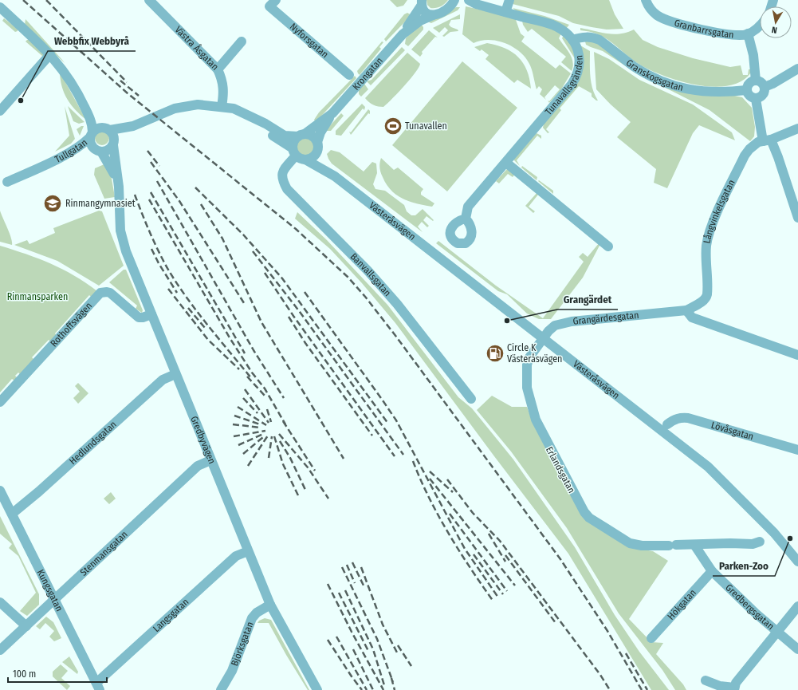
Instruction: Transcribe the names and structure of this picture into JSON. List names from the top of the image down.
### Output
{
  "streets": {
    "street": [
      "Granbarrsgatan",
      "Nyforsgatan",
      "Västra Åsgatan",
      "Krongatan",
      "Granskogsgatan",
      "Tunavallsgränden",
      "Tullgatan",
      "Långvinkelsgatan",
      "Västeråsvägen",
      "Banvallsgatan",
      "Grangärdesgatan",
      "Rothoffsvägen",
      "Lövåsgatan",
      "Gredbyvägen",
      "Hedlundsgatan",
      "Erlandsgatan",
      "Stenmansgatan",
      "Kungsgatan",
      "Hökgatan",
      "Gredbergsgatan",
      "Langsgatan",
      "Björksgatan"
    ]
  },
  "crossings": [
    ["Krongatan", "Tunavallsgränden"],
    ["Krongatan", "Västeråsvägen"],
    ["Krongatan", "Banvallsgatan"],
    ["Granskogsgatan", "Tunavallsgränden"],
    ["Tullgatan", "Gredbyvägen"],
    ["Långvinkelsgatan", "Grangärdesgatan"],
    ["Västeråsvägen", "Banvallsgatan"],
    ["Västeråsvägen", "Grangärdesgatan"],
    ["Västeråsvägen", "Erlandsgatan"],
    ["Grangärdesgatan", "Erlandsgatan"],
    ["Rothoffsvägen", "Gredbyvägen"],
    ["Gredbyvägen", "Hedlundsgatan"],
    ["Gredbyvägen", "Stenmansgatan"],
    ["Gredbyvägen", "Langsgatan"],
    ["Gredbyvägen", "Björksgatan"],
    ["Hedlundsgatan", "Kungsgatan"],
    ["Erlandsgatan", "Gredbergsgatan"],
    ["Stenmansgatan", "Kungsgatan"],
    ["Kungsgatan", "Langsgatan"],
    ["Hökgatan", "Gredbergsgatan"]
  ],
  "parks": ["Rinmansparken"],
  "places": {
    "other": ["Webbfix Webbyrå", "Grangärdet", "Parken-Zoo"],
    "sports": ["Tunavallen"],
    "school or university": ["Rinmangymnasiet"],
    "fuel station": ["Circle K Västeråsvägen"]
  },
  "scale_bar": "100 m",
  "north": "bottom"
}
